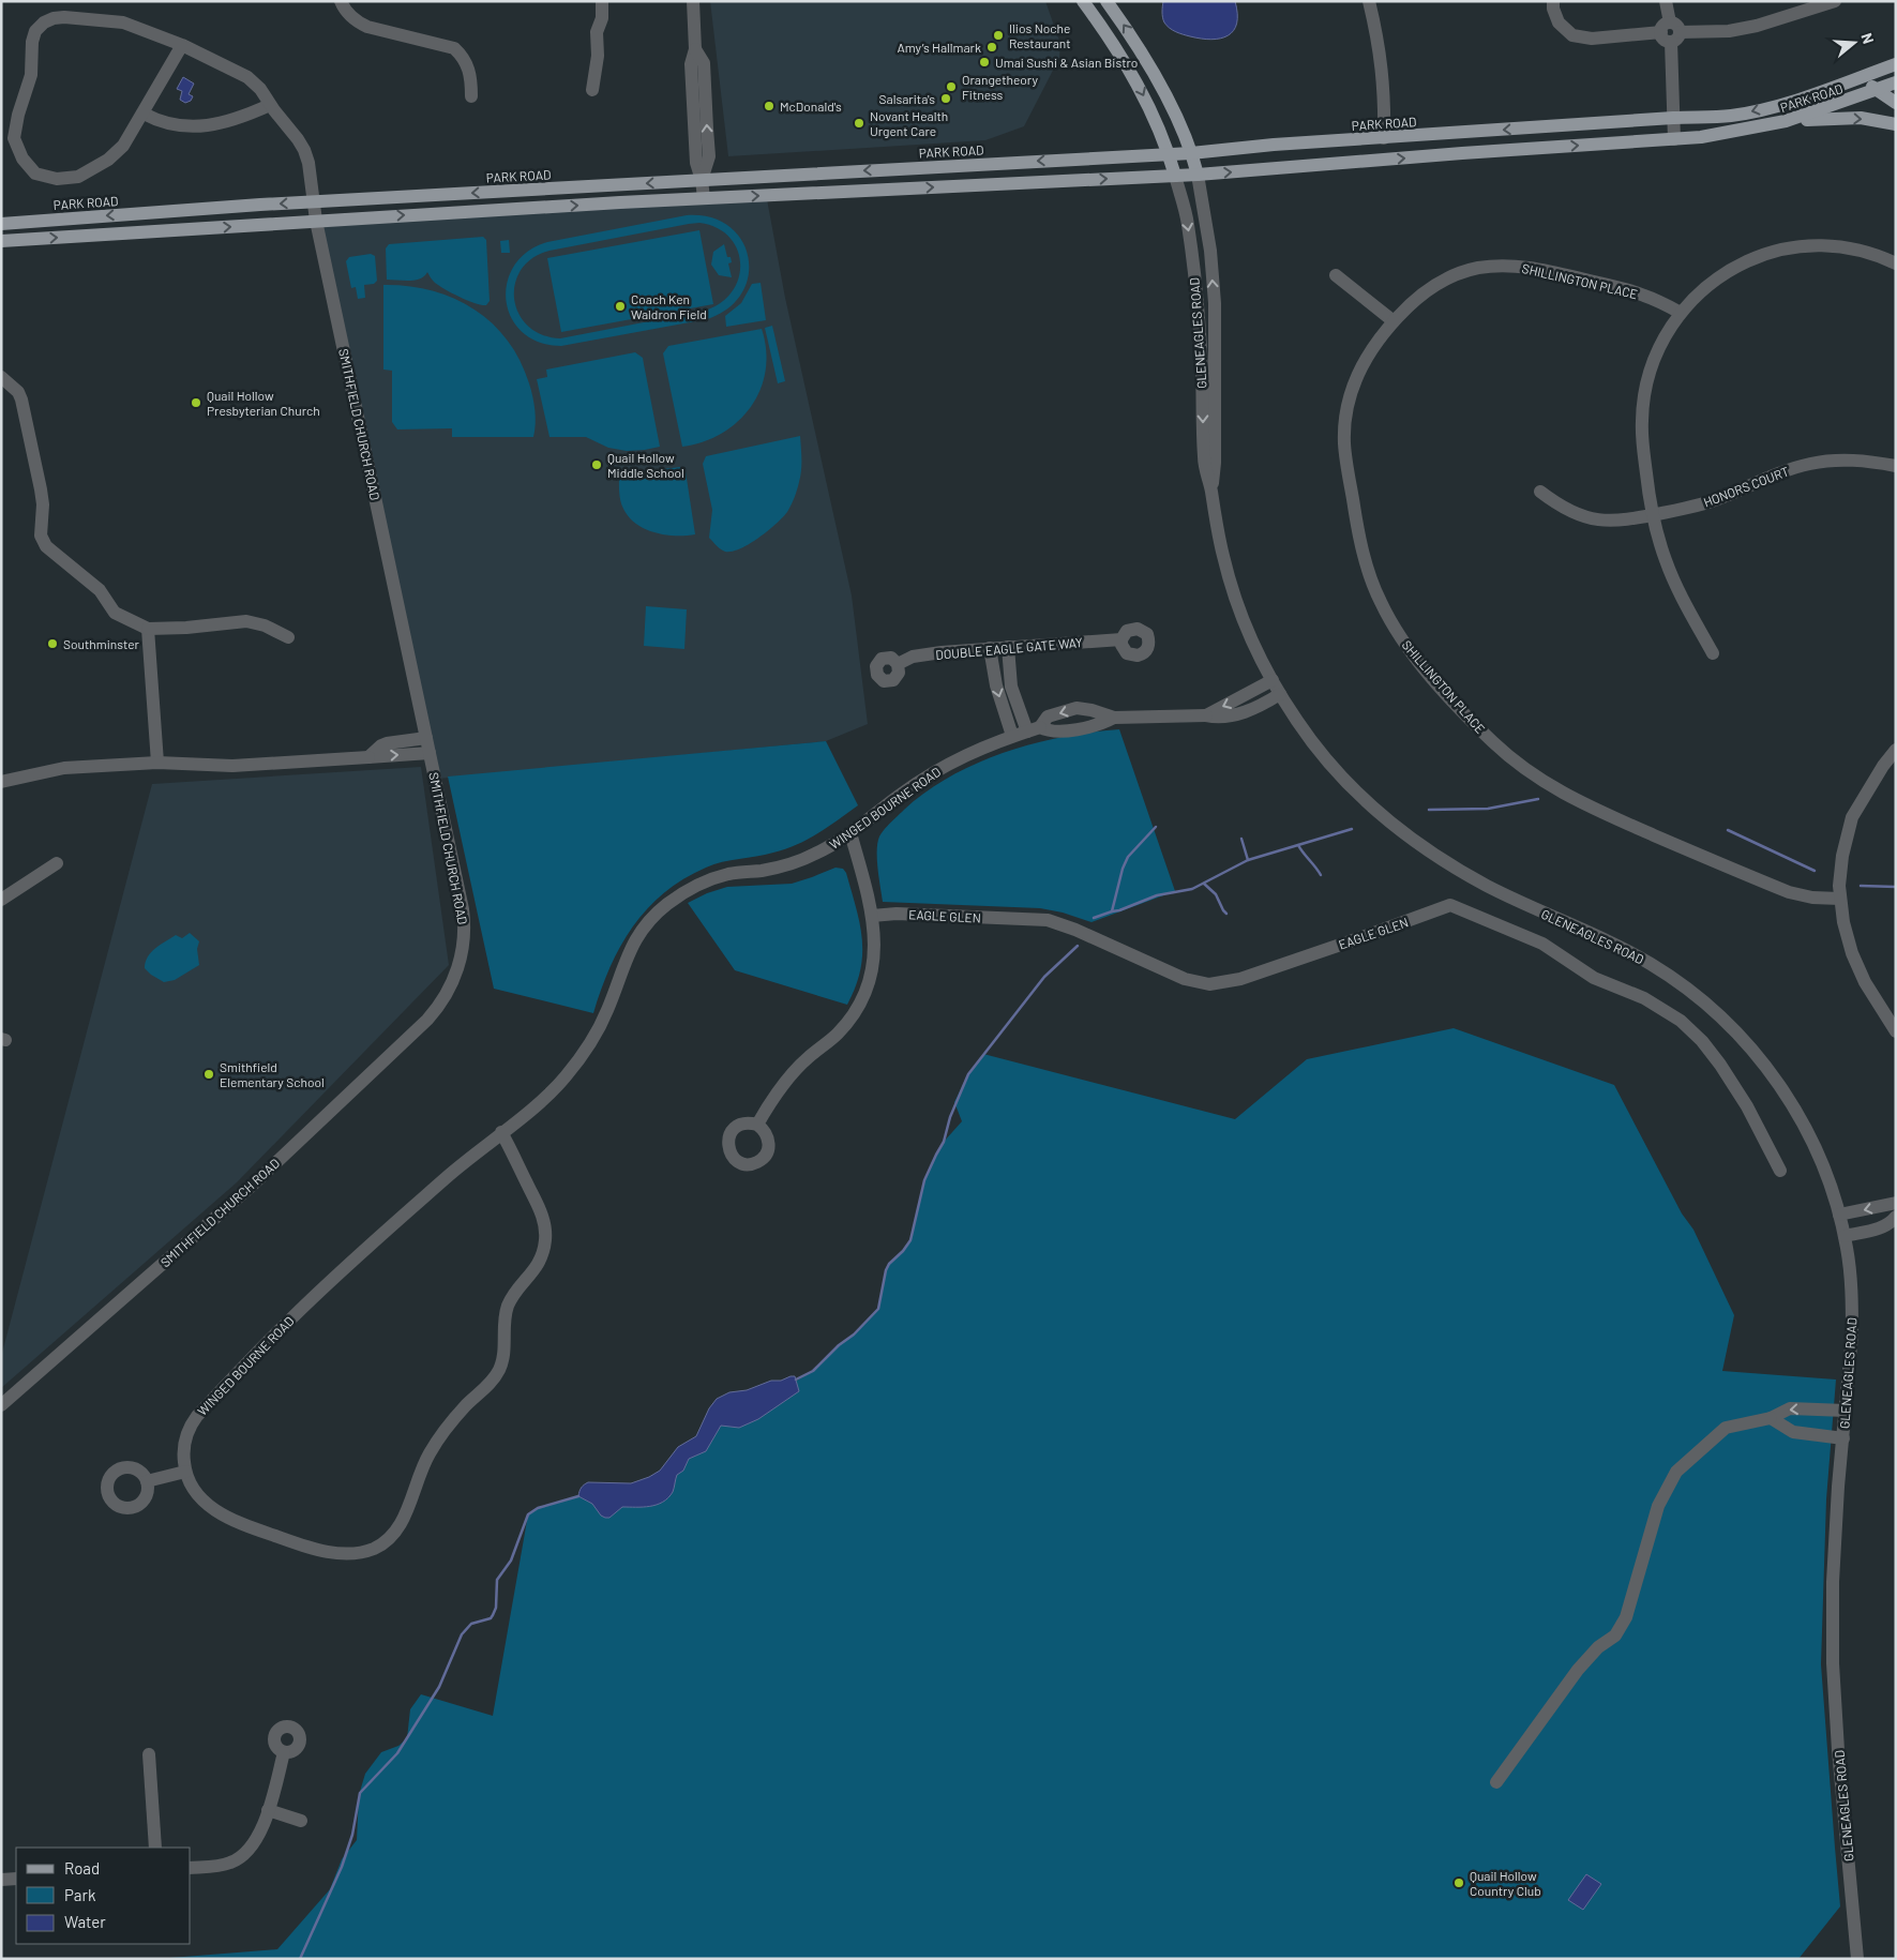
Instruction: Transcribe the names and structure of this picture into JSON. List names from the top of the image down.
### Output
{
  "streets": {
    "main road": ["PARK ROAD"],
    "street": [
      "SHILLINGTON PLACE",
      "GLENEAGLES ROAD",
      "SMITHFIELD CHURCH ROAD",
      "HONORS COURT",
      "DOUBLE EAGLE GATE WAY",
      "WINGED BOURNE ROAD",
      "EAGLE GLEN"
    ]
  },
  "crossings": [
    ["PARK ROAD", "GLENEAGLES ROAD"],
    ["PARK ROAD", "SMITHFIELD CHURCH ROAD"],
    ["GLENEAGLES ROAD", "WINGED BOURNE ROAD"]
  ],
  "places": [
    "Ilios Noche Restaurant",
    "Amy’s Hallmark",
    "Umai Sushi & Asian Bistro",
    "Orangetheory Fitness",
    "Salsarita's",
    "McDonald's",
    "Novant Health Urgent Care",
    "Coach Ken Waldron Field",
    "Quail Hollow Presbyterian Church",
    "Quail Hollow Middle School",
    "Southminster",
    "Smithfield Elementary School",
    "Quail Hollow Country Club"
  ],
  "legend": ["Road", "Park", "Water"],
  "north": "right"
}
